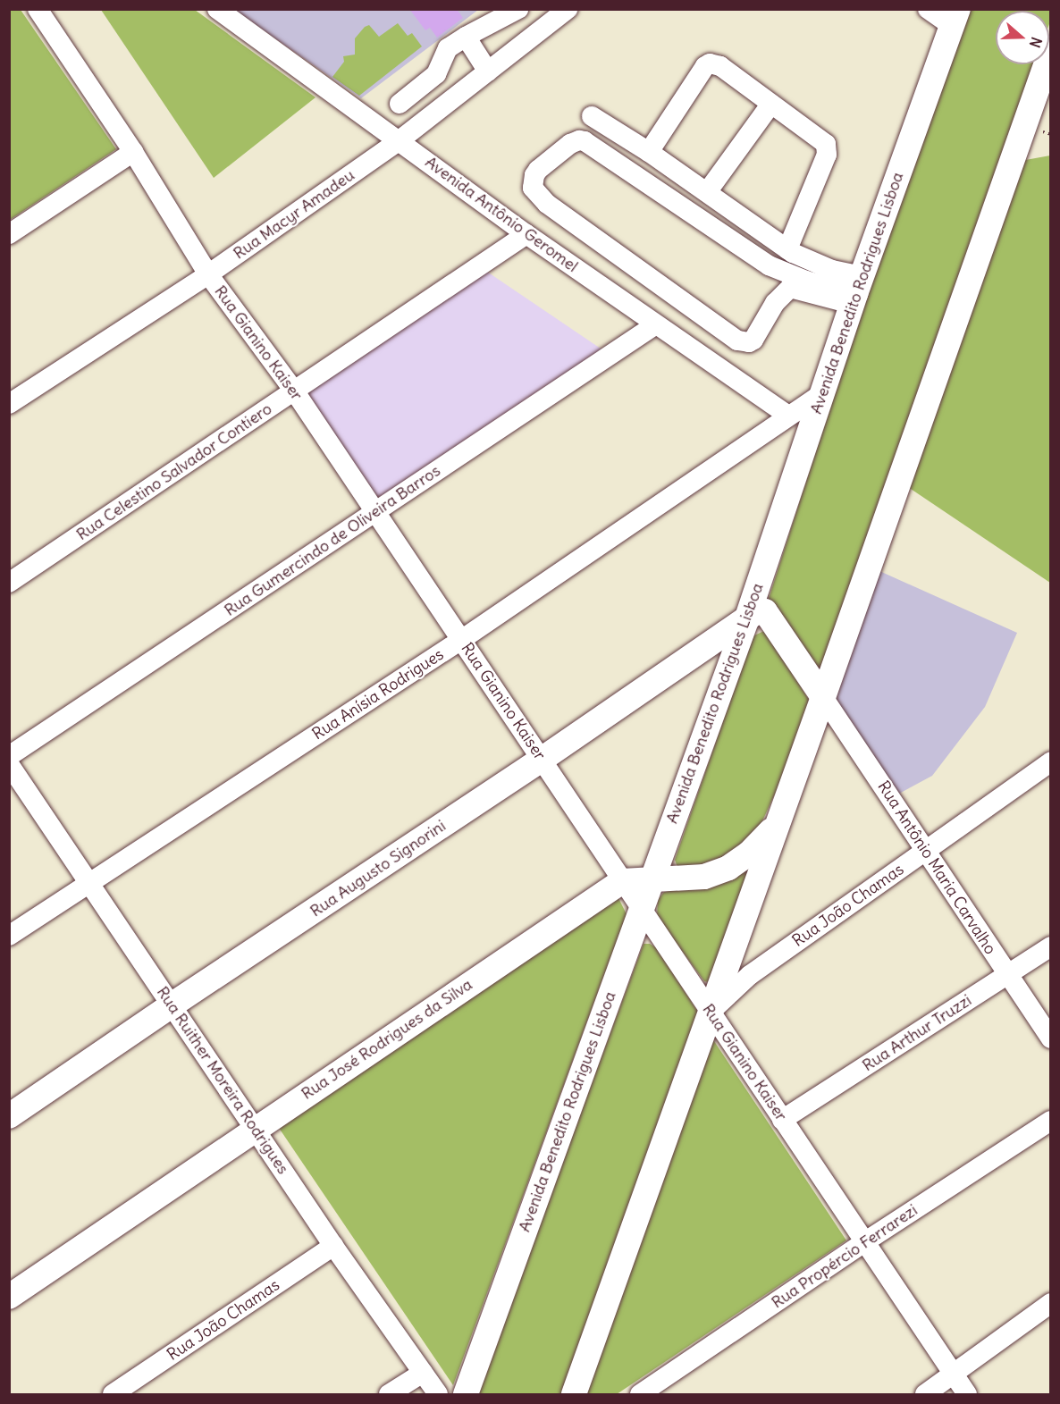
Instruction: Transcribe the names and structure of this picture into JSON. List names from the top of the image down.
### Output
{
  "streets": {
    "main road": ["Avenida Benedito Rodrigues Lisboa", "Rua Augusto Signorini", "Rua José Rodrigues da Silva"],
    "street": [
      "Rua Macyr Amadeu",
      "Avenida Antônio Geromel",
      "Rua Gianino Kaiser",
      "Rua Celestino Salvador Contiero",
      "Rua Gumercindo de Oliveira Barros",
      "Rua Anísia Rodrigues",
      "Rua Antônio Maria Carvalho",
      "Rua João Chamas",
      "Rua Arthur Truzzi",
      "Rua Ruither Moreira Rodrigues",
      "Rua Propércio Ferrarezi"
    ]
  },
  "crossings": [
    ["Rua Macyr Amadeu", "Avenida Antônio Geromel"],
    ["Rua Macyr Amadeu", "Rua Gianino Kaiser"],
    ["Avenida Antônio Geromel", "Rua Celestino Salvador Contiero"],
    ["Avenida Antônio Geromel", "Rua Gumercindo de Oliveira Barros"],
    ["Avenida Antônio Geromel", "Rua Anísia Rodrigues"],
    ["Avenida Benedito Rodrigues Lisboa", "Rua Gianino Kaiser"],
    ["Avenida Benedito Rodrigues Lisboa", "Rua Anísia Rodrigues"],
    ["Avenida Benedito Rodrigues Lisboa", "Rua Augusto Signorini"],
    ["Rua Gianino Kaiser", "Rua Celestino Salvador Contiero"],
    ["Rua Gianino Kaiser", "Rua Gumercindo de Oliveira Barros"],
    ["Rua Gianino Kaiser", "Rua Anísia Rodrigues"],
    ["Rua Gianino Kaiser", "Rua Augusto Signorini"],
    ["Rua Gianino Kaiser", "Rua João Chamas"],
    ["Rua Gianino Kaiser", "Rua Arthur Truzzi"],
    ["Rua Gianino Kaiser", "Rua José Rodrigues da Silva"],
    ["Rua Gianino Kaiser", "Rua Propércio Ferrarezi"],
    ["Rua Anísia Rodrigues", "Rua Ruither Moreira Rodrigues"],
    ["Rua Antônio Maria Carvalho", "Rua João Chamas"],
    ["Rua Antônio Maria Carvalho", "Rua Arthur Truzzi"],
    ["Rua Augusto Signorini", "Rua Ruither Moreira Rodrigues"],
    ["Rua João Chamas", "Rua Ruither Moreira Rodrigues"],
    ["Rua José Rodrigues da Silva", "Rua Ruither Moreira Rodrigues"]
  ],
  "north": "right"
}
